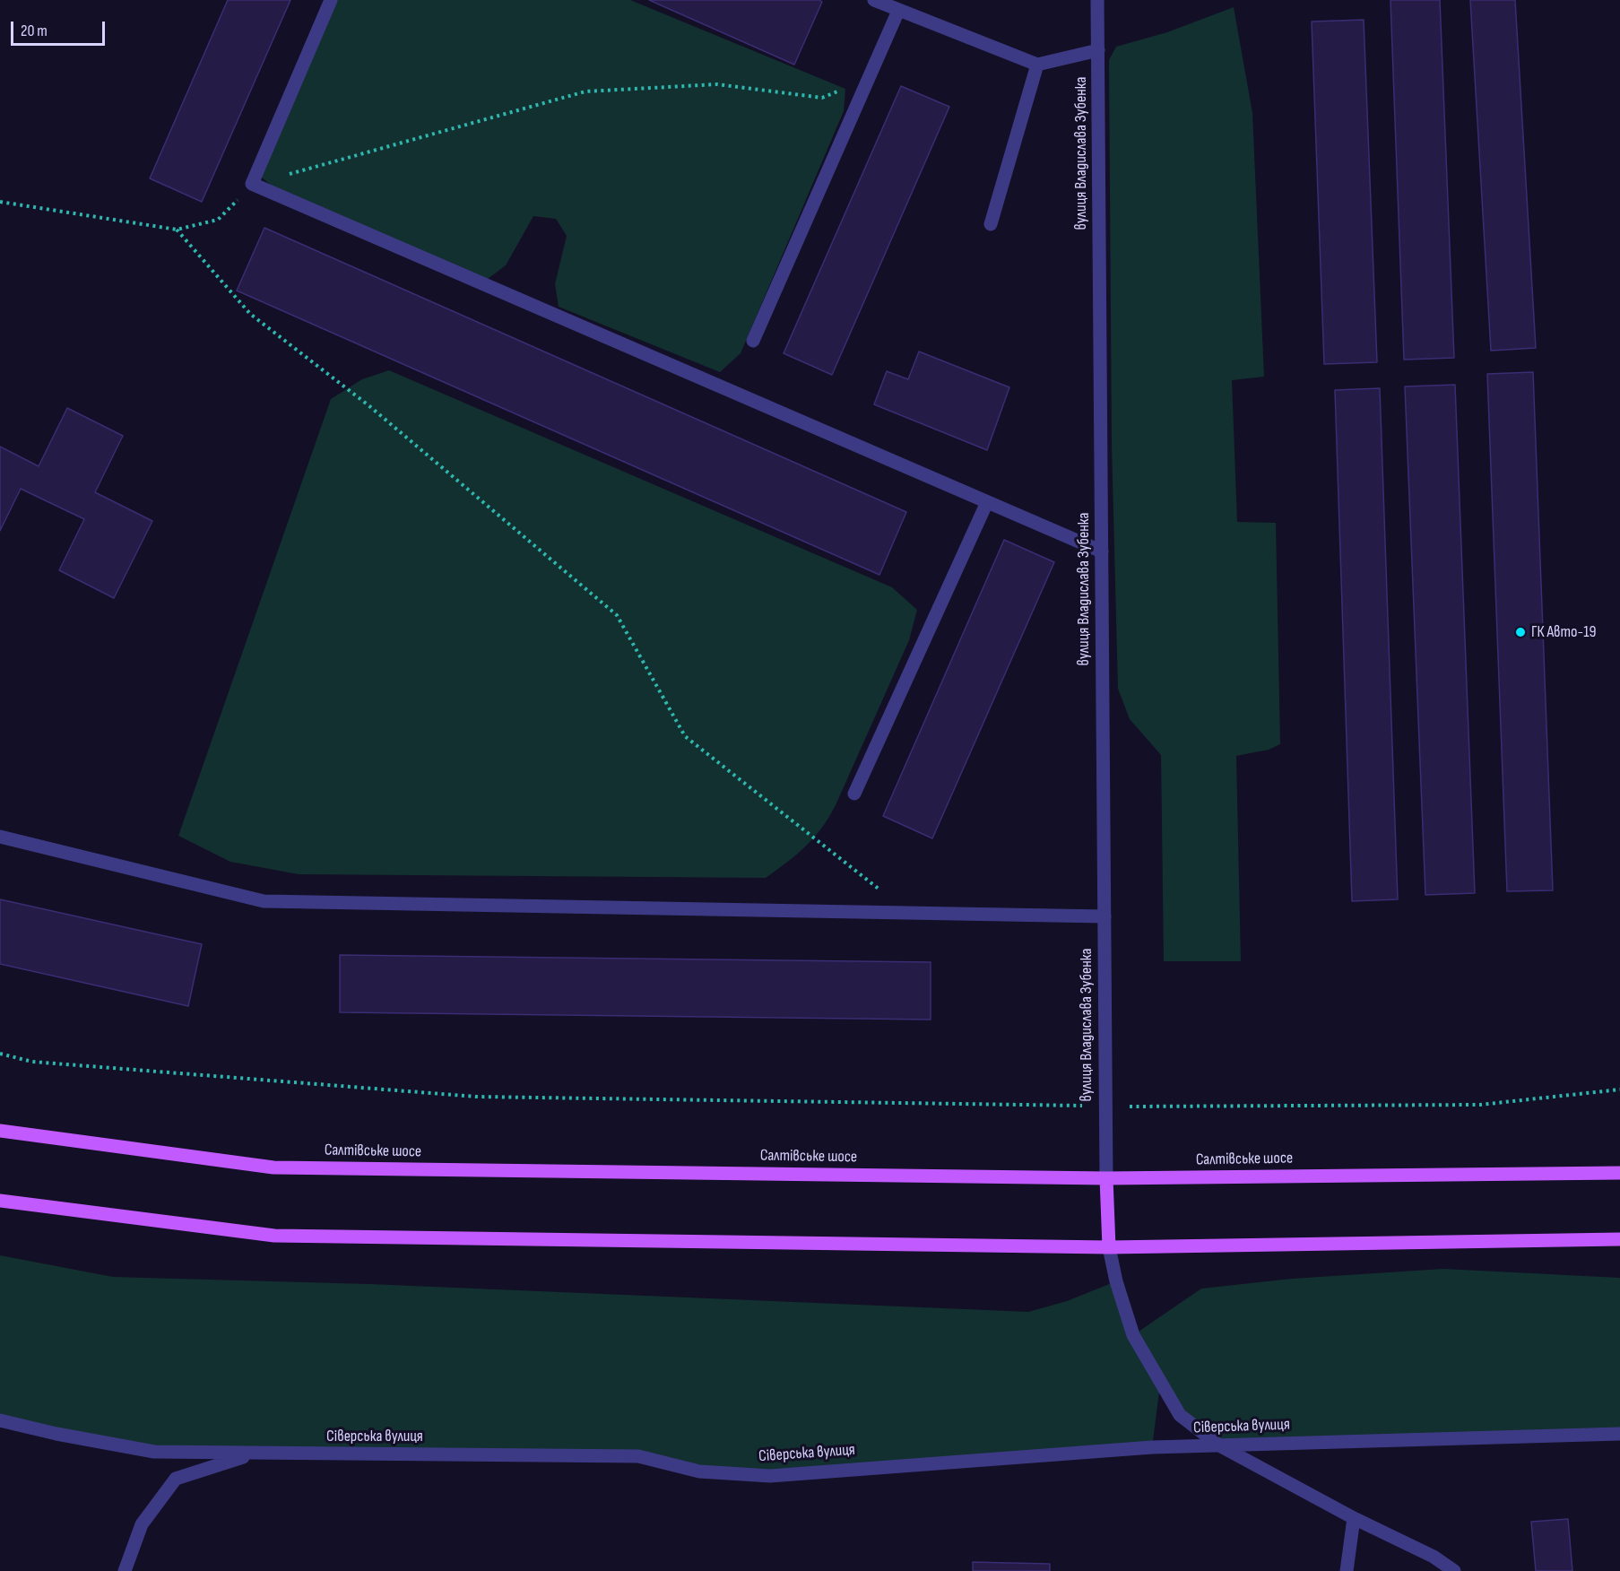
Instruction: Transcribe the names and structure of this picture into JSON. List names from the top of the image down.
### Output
{
  "streets": {
    "main road": ["Салтівське шосе"],
    "street": ["вулиця Владислава Зубенка", "Сіверська вулиця"]
  },
  "crossings": [
    ["вулиця Владислава Зубенка", "Салтівське шосе"]
  ],
  "places": ["ГК Авто-19"],
  "scale_bar": "20 m"
}
